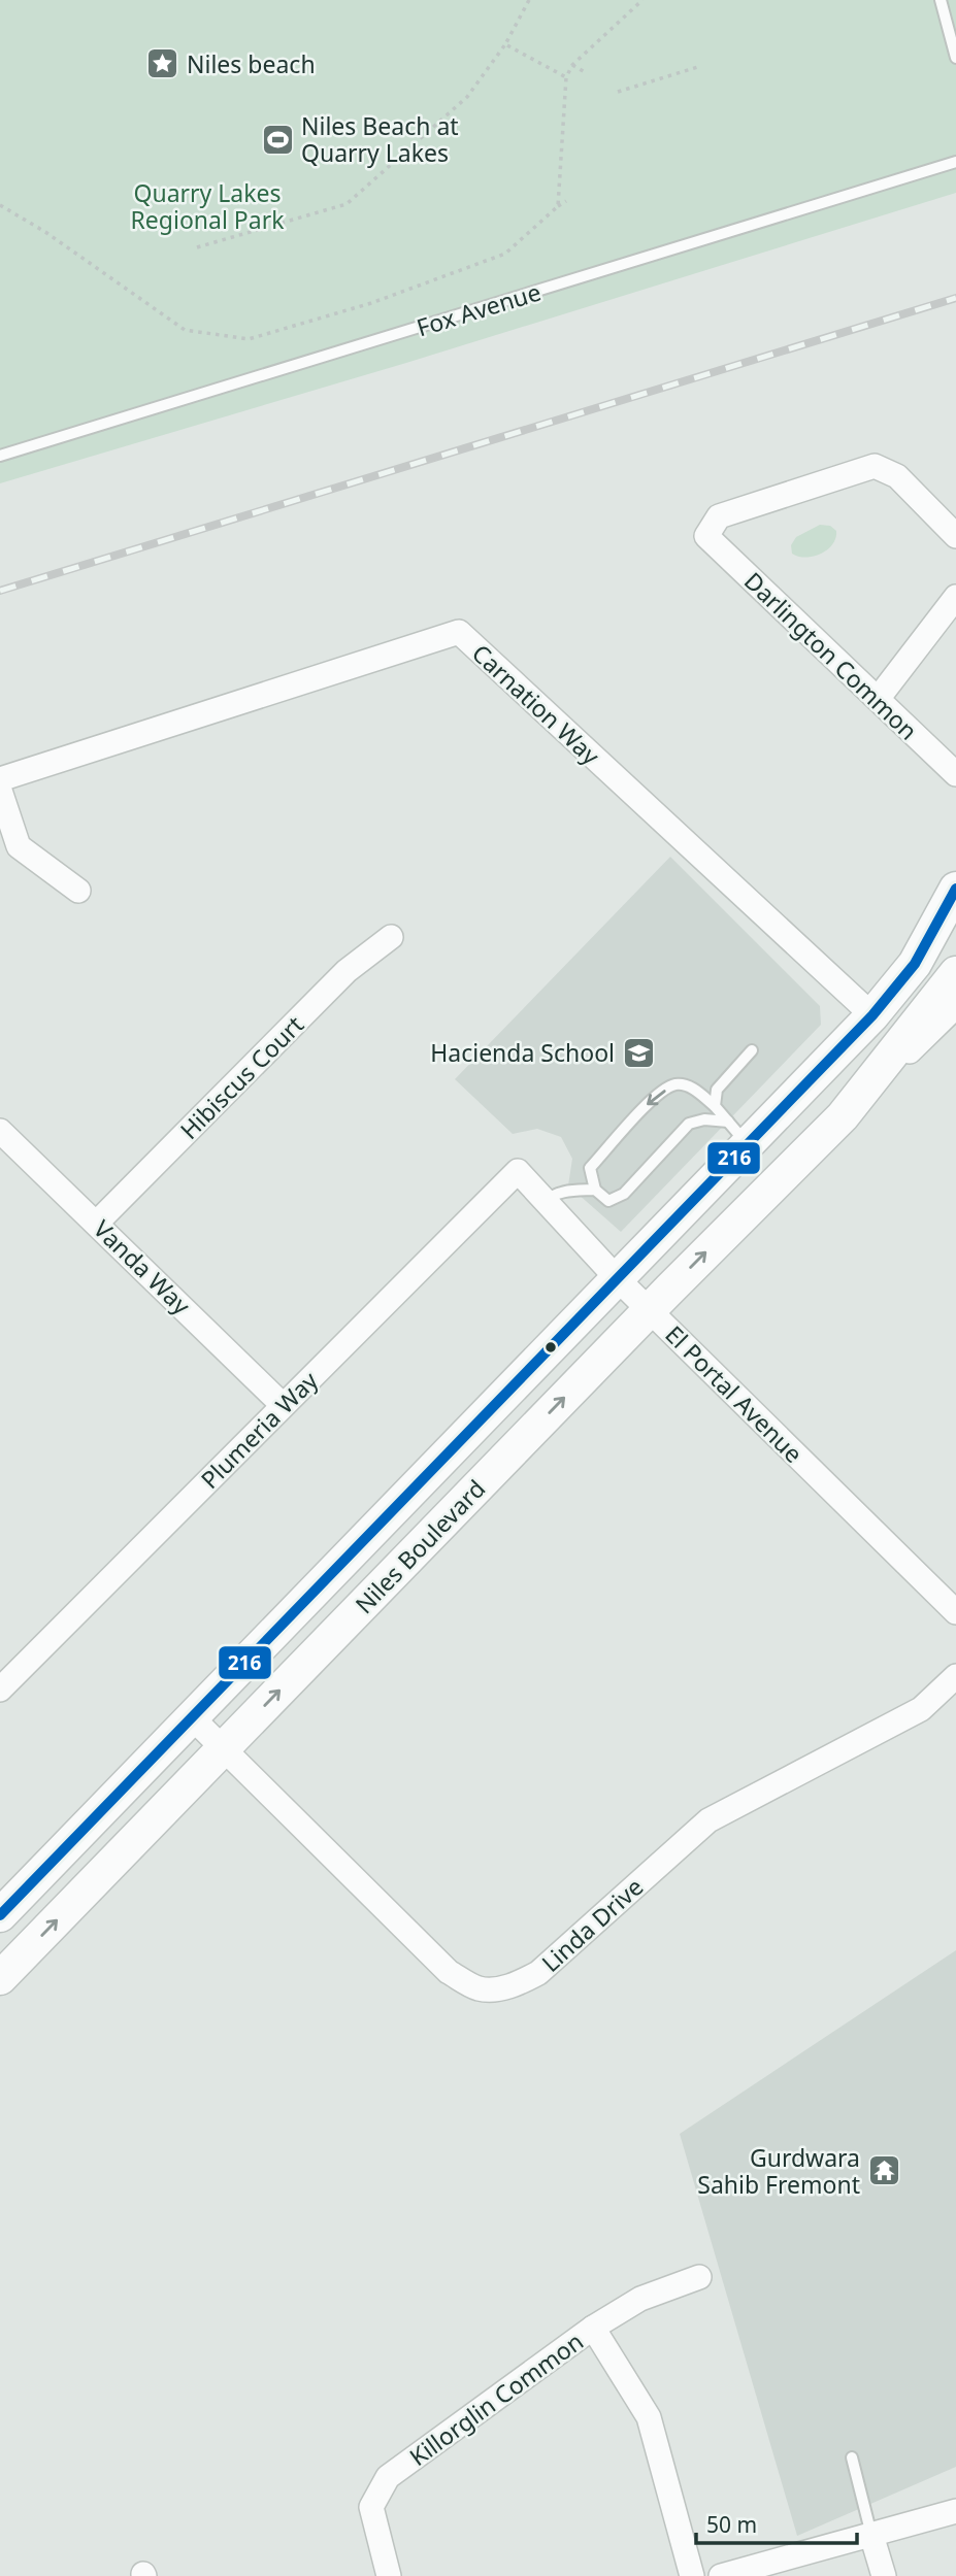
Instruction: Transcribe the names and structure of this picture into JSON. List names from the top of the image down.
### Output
{
  "streets": {
    "main road": ["Niles Boulevard"],
    "street": [
      "Darlington Common",
      "Carnation Way",
      "Hibiscus Court",
      "Vanda Way",
      "El Portal Avenue",
      "Plumeria Way",
      "Linda Drive",
      "Killorglin Common"
    ],
    "lane": ["Fox Avenue"]
  },
  "crossings": [
    ["Carnation Way", "Niles Boulevard"],
    ["Hibiscus Court", "Vanda Way"],
    ["Vanda Way", "Plumeria Way"],
    ["El Portal Avenue", "Plumeria Way"],
    ["El Portal Avenue", "Niles Boulevard"],
    ["Niles Boulevard", "Linda Drive"]
  ],
  "parks": ["Quarry Lakes Regional Park"],
  "places": {
    "place": ["Niles beach"],
    "sports": ["Niles Beach at Quarry Lakes"],
    "school or university": ["Hacienda School"],
    "temple": ["Gurdwara Sahib Fremont"]
  },
  "lines": ["transit line 216"],
  "scale_bar": "50 m"
}
